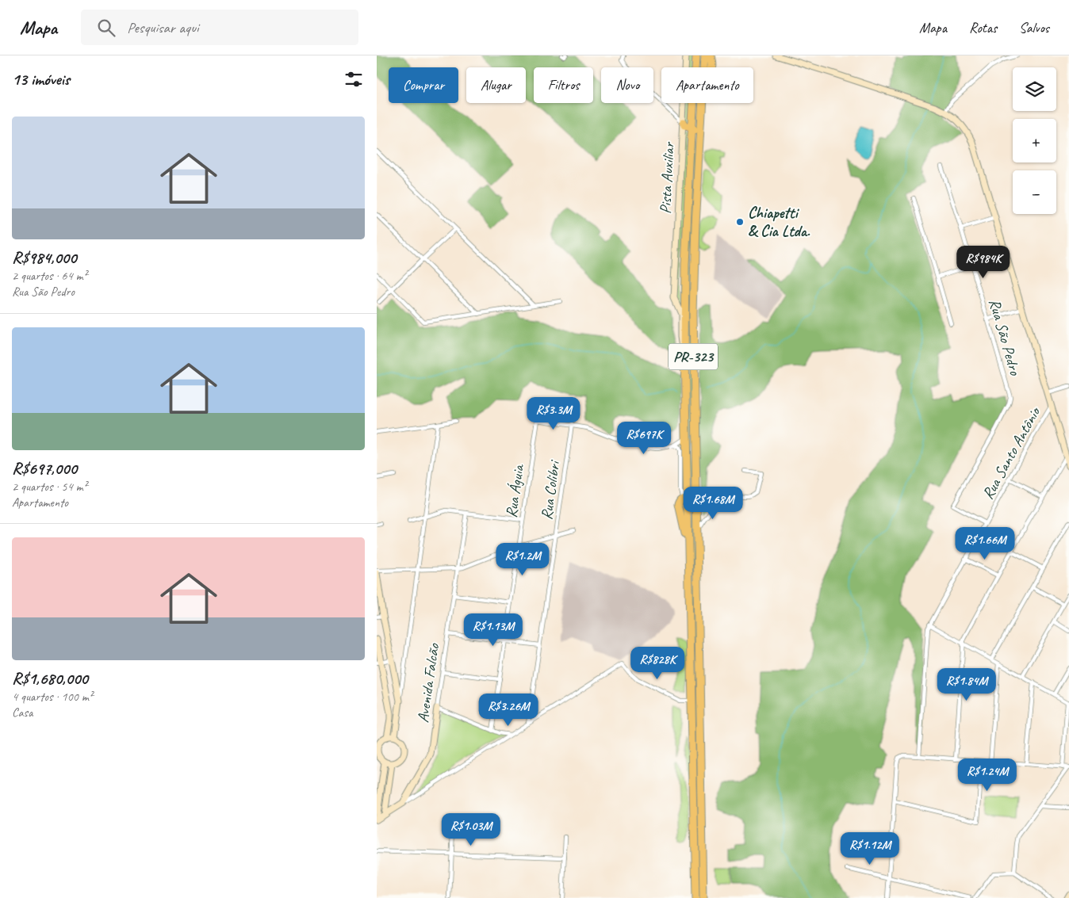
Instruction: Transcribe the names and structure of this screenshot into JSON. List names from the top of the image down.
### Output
{
  "streets": {
    "highway": ["PR-323"],
    "street": [
      "Pista Auxiliar",
      "Rua São Pedro",
      "Rua Santo Antônio",
      "Rua Colibri",
      "Rua Águia",
      "Avenida Falcão"
    ]
  },
  "crossings": [
    ["Pista Auxiliar", "PR-323"],
    ["Rua São Pedro", "Rua Santo Antônio"],
    ["Rua Colibri", "Rua Águia"]
  ],
  "places": ["Chiapetti & Cia Ltda."],
  "page": {
    "header": "Mapa",
    "search": "Pesquisar aqui",
    "nav": ["Mapa", "Rotas", "Salvos"],
    "heading": "13 imóveis",
    "map_buttons": ["+", "−"],
    "chip": [
      "Comprar",
      "Alugar",
      "Filtros",
      "Novo",
      "Apartamento"
    ],
    "list": [
      {
        "name": "R$984,000",
        "note": "2 quartos · 64 m² · Rua São Pedro"
      },
      {
        "name": "R$697,000",
        "note": "2 quartos · 54 m² · Apartamento"
      },
      {
        "name": "R$1,680,000",
        "note": "4 quartos · 100 m² · Casa"
      }
    ],
    "price": [
      "R$984K",
      "R$3.3M",
      "R$697K",
      "R$1.68M",
      "R$1.66M",
      "R$1.2M",
      "R$1.13M",
      "R$828K",
      "R$1.84M",
      "R$3.26M",
      "R$1.24M",
      "R$1.03M",
      "R$1.12M"
    ]
  }
}
